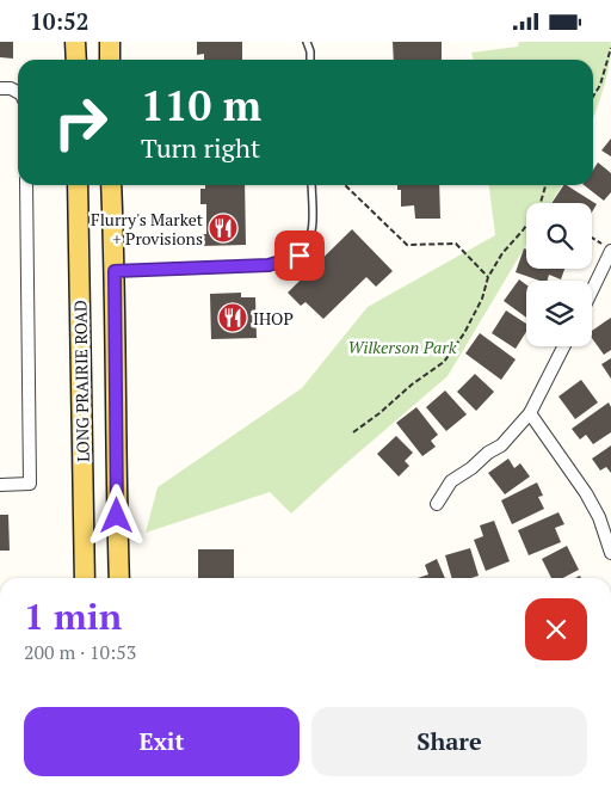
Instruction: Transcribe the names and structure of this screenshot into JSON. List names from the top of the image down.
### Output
{
  "streets": {
    "main road": ["LONG PRAIRIE ROAD"]
  },
  "parks": ["Wilkerson Park"],
  "places": {
    "restaurant": ["Flurry's Market + Provisions", "IHOP"]
  },
  "page": {
    "status": "10:52",
    "turn": ["110 m", "Turn right"],
    "heading": ["1 min", "200 m · 10:53"],
    "buttons": ["Exit", "Share"]
  }
}
